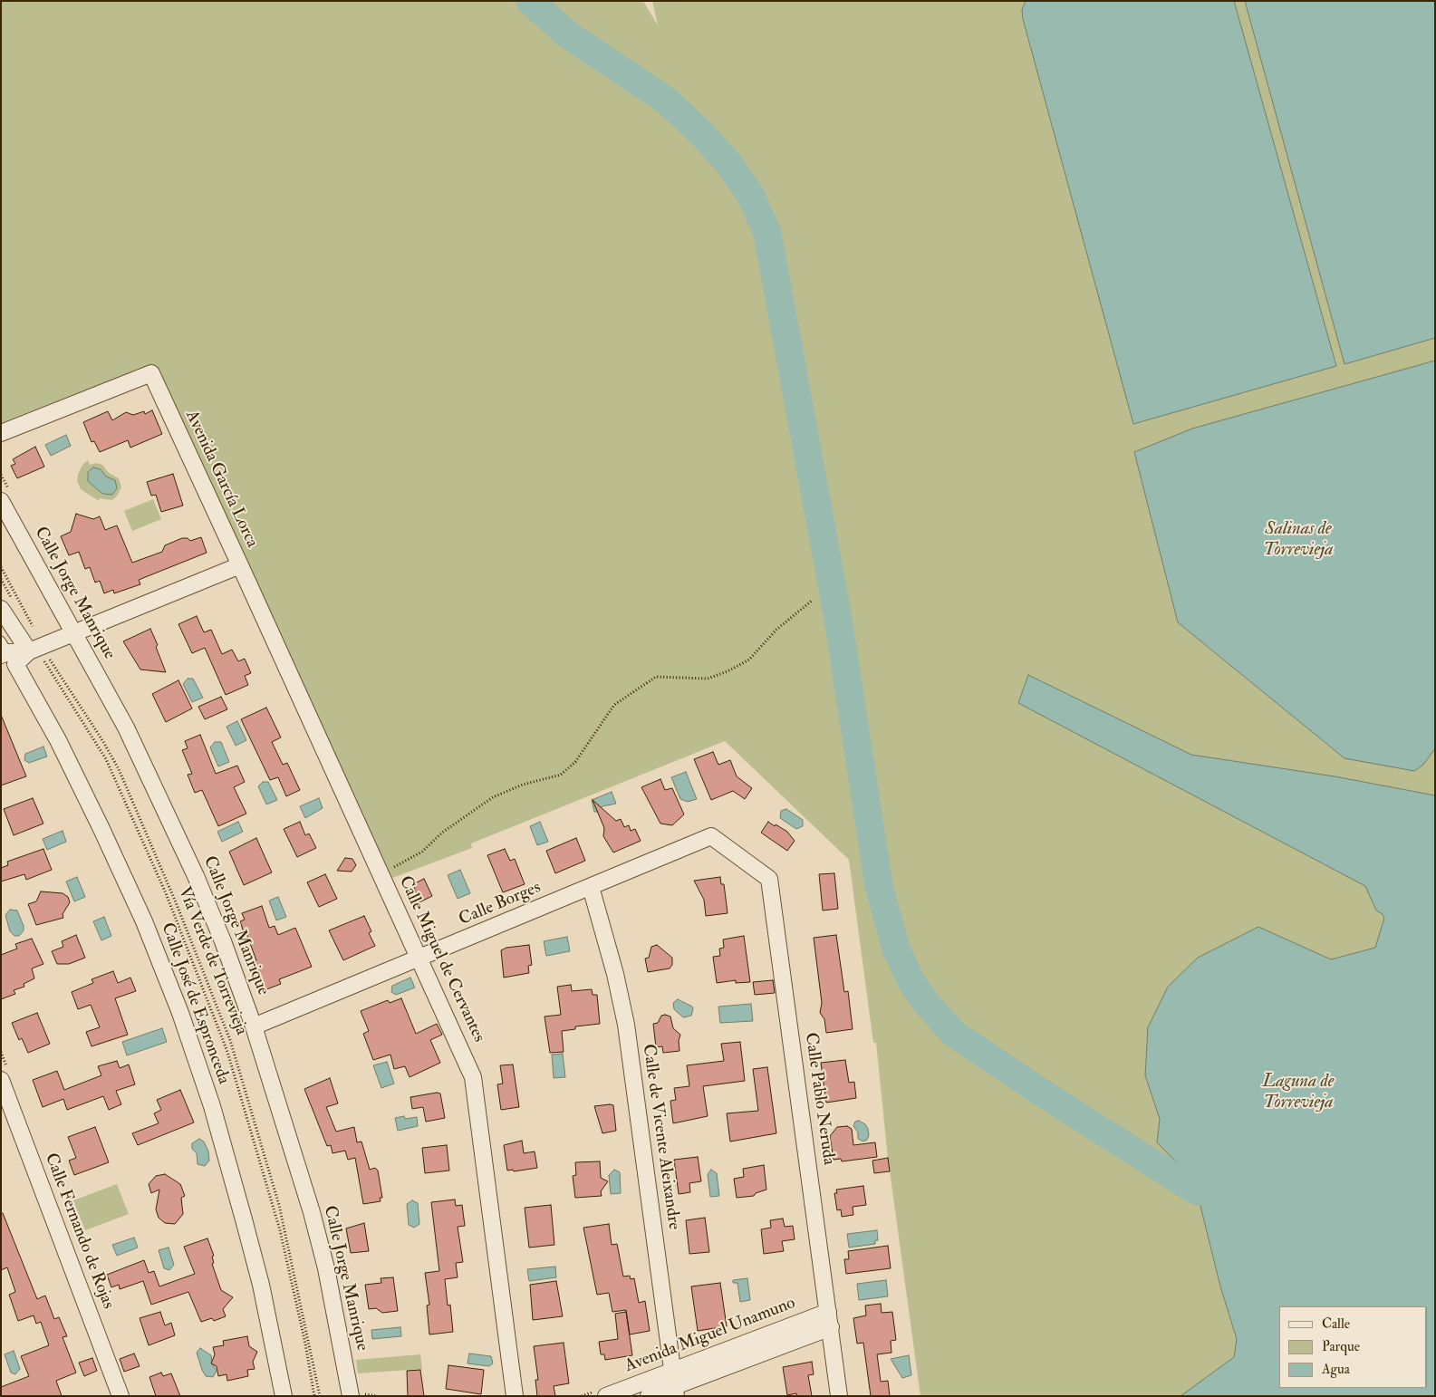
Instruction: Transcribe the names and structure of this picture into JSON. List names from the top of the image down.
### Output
{
  "streets": {
    "street": [
      "Avenida García Lorca",
      "Calle Jorge Manrique",
      "Calle Borges",
      "Calle Miguel de Cervantes",
      "Calle José de Espronceda",
      "Calle Pablo Neruda",
      "Calle de Vicente Aleixandre",
      "Calle Fernando de Rojas",
      "Avenida Miguel Unamuno"
    ],
    "path": ["Vía Verde de Torrevieja"]
  },
  "crossings": [
    ["Avenida García Lorca", "Calle Jorge Manrique"],
    ["Avenida García Lorca", "Calle Miguel de Cervantes"],
    ["Avenida García Lorca", "Vía Verde de Torrevieja"],
    ["Avenida García Lorca", "Calle José de Espronceda"],
    ["Calle Jorge Manrique", "Calle Borges"],
    ["Calle Borges", "Calle Miguel de Cervantes"],
    ["Calle Borges", "Calle Pablo Neruda"],
    ["Calle Borges", "Calle de Vicente Aleixandre"],
    ["Calle Pablo Neruda", "Avenida Miguel Unamuno"],
    ["Calle de Vicente Aleixandre", "Avenida Miguel Unamuno"]
  ],
  "water": ["Salinas de Torrevieja", "Laguna de Torrevieja"],
  "legend": ["Calle", "Parque", "Agua"]
}
